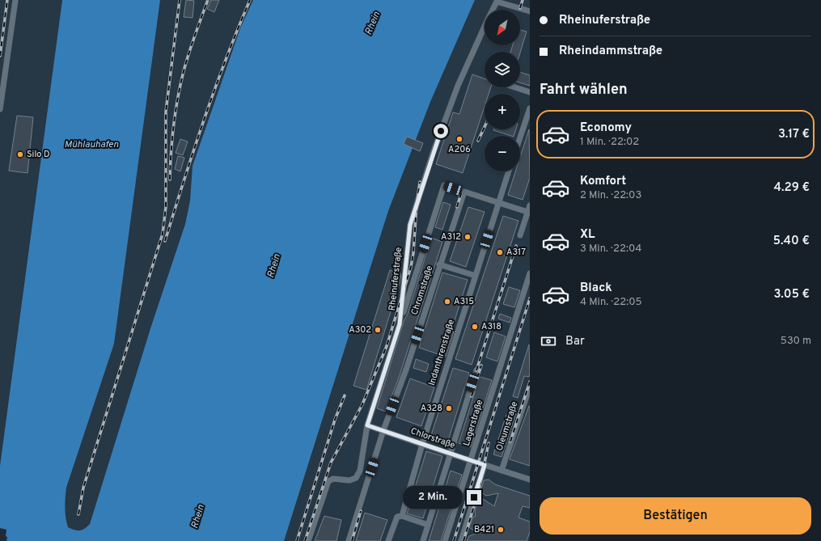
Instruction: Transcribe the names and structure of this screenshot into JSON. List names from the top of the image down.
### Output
{
  "streets": {
    "street": [
      "Rheinuferstraße",
      "Chromstraße",
      "Indanthrenstraße",
      "Lagerstraße",
      "Oleumstraße",
      "Chlorstraße"
    ]
  },
  "crossings": [
    ["Rheinuferstraße", "Chlorstraße"],
    ["Chromstraße", "Chlorstraße"],
    ["Indanthrenstraße", "Chlorstraße"],
    ["Lagerstraße", "Chlorstraße"],
    ["Oleumstraße", "Chlorstraße"]
  ],
  "water": ["Rhein", "Mühlauhafen"],
  "places": [
    "A206",
    "Silo D",
    "A312",
    "A317",
    "A315",
    "A318",
    "A302",
    "A328",
    "B421"
  ],
  "north": "bottom left",
  "page": {
    "banner": ["Rheinuferstraße", "Rheindammstraße"],
    "map_buttons": ["+", "−"],
    "heading": "Fahrt wählen",
    "list": [
      {
        "name": "Economy",
        "note": "1 Min. · 22:02",
        "value": "3.17 €"
      },
      {
        "name": "Komfort",
        "note": "2 Min. · 22:03",
        "value": "4.29 €"
      },
      {
        "name": "XL",
        "note": "3 Min. · 22:04",
        "value": "5.40 €"
      },
      {
        "name": "Black",
        "note": "4 Min. · 22:05",
        "value": "3.05 €"
      }
    ],
    "pay": ["Bar", "530 m"],
    "bubble": "2 Min.",
    "buttons": "Bestätigen"
  }
}
